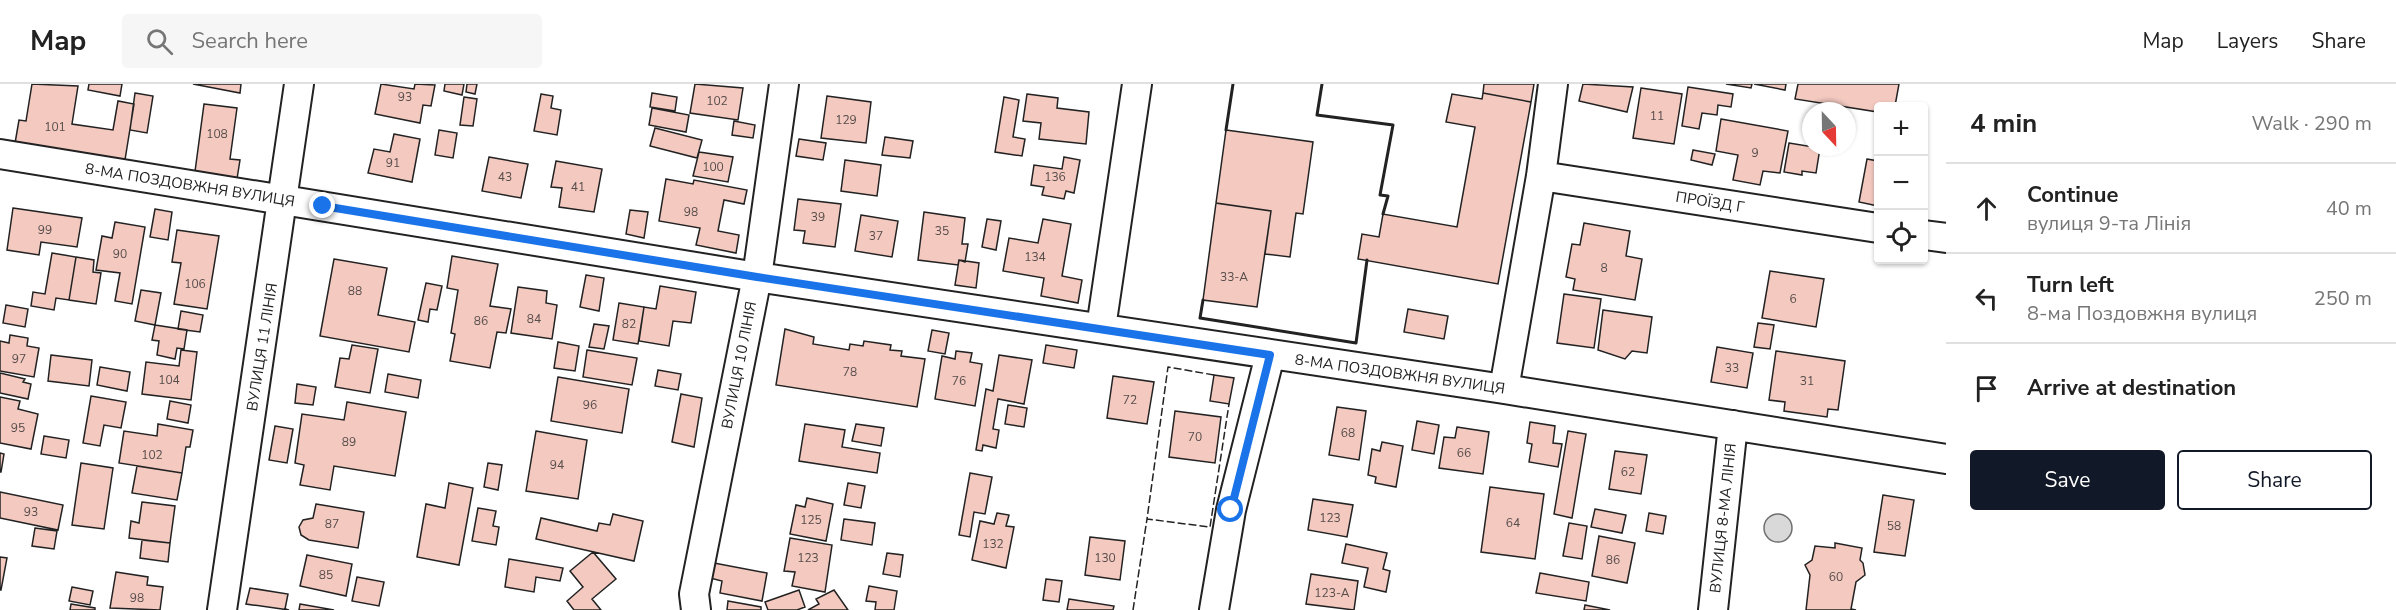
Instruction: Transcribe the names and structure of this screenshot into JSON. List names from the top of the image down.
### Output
{
  "streets": {
    "street": [
      "8-МА ПОЗДОВЖНЯ ВУЛИЦЯ",
      "ПРОЇЗД Г",
      "ВУЛИЦЯ 11 ЛІНІЯ",
      "ВУЛИЦЯ 10 ЛІНІЯ",
      "ВУЛИЦЯ 8-МА ЛІНІЯ"
    ]
  },
  "crossings": [
    ["8-МА ПОЗДОВЖНЯ ВУЛИЦЯ", "ВУЛИЦЯ 11 ЛІНІЯ"],
    ["8-МА ПОЗДОВЖНЯ ВУЛИЦЯ", "ВУЛИЦЯ 10 ЛІНІЯ"],
    ["8-МА ПОЗДОВЖНЯ ВУЛИЦЯ", "ВУЛИЦЯ 8-МА ЛІНІЯ"]
  ],
  "house_numbers": [
    "93",
    "102",
    "11",
    "129",
    "101",
    "108",
    "9",
    "91",
    "100",
    "43",
    "136",
    "41",
    "98",
    "39",
    "99",
    "35",
    "37",
    "90",
    "134",
    "8",
    "33-А",
    "106",
    "88",
    "6",
    "84",
    "86",
    "82",
    "97",
    "33",
    "78",
    "104",
    "76",
    "31",
    "72",
    "96",
    "95",
    "68",
    "70",
    "89",
    "66",
    "102",
    "94",
    "62",
    "93",
    "123",
    "125",
    "64",
    "87",
    "58",
    "132",
    "123",
    "130",
    "86",
    "85",
    "60",
    "123-А",
    "98"
  ],
  "north": "bottom",
  "page": {
    "header": "Map",
    "search": "Search here",
    "nav": ["Map", "Layers", "Share"],
    "heading": ["4 min", "Walk · 290 m"],
    "map_buttons": ["+", "−"],
    "list": [
      ["Continue", "вулиця 9-та Лінія", "40 m"],
      ["Turn left", "8-ма Поздовжня вулиця", "250 m"],
      "Arrive at destination"
    ],
    "buttons": ["Save", "Share"]
  }
}
